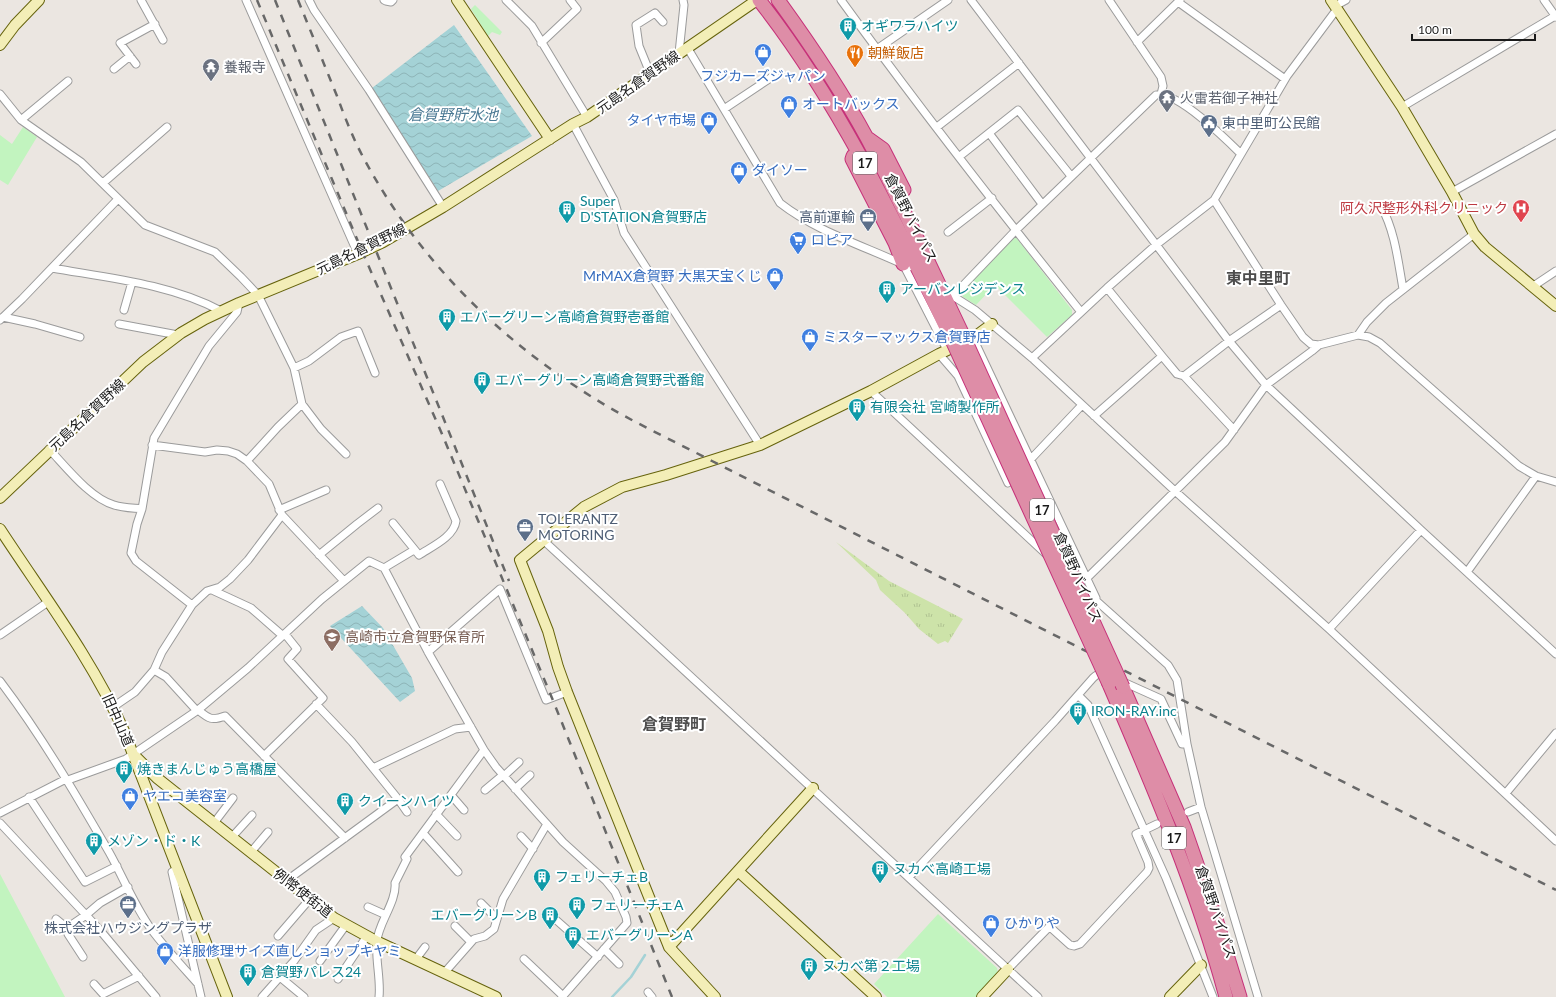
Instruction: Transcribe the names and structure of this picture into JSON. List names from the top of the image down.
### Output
{
  "streets": {
    "highway": ["17", "倉賀野バイパス"],
    "street": ["元島名倉賀野線", "旧中山道", "例幣使街道"]
  },
  "crossings": [
    ["元島名倉賀野線", "倉賀野バイパス"],
    ["旧中山道", "例幣使街道"]
  ],
  "districts": ["東中里町", "倉賀野町"],
  "water": ["倉賀野貯水池"],
  "places": {
    "building": [
      "オギワラハイツ",
      "Super D'STATION倉賀野店",
      "アーバンレジデンス",
      "エバーグリーン高崎倉賀野壱番館",
      "エバーグリーン高崎倉賀野弐番館",
      "有限会社 宮崎製作所",
      "IRON-RAY.inc",
      "焼きまんじゅう高橋屋",
      "クイーンハイツ",
      "メゾン・ド・K",
      "ヌカべ高崎工場",
      "フェリーチェB",
      "フェリーチェA",
      "エバーグリーンB",
      "エバーグリーンA",
      "ヌカべ第２工場",
      "倉賀野パレス24"
    ],
    "shop": [
      "フジカーズジャパン",
      "オートバックス",
      "タイヤ市場",
      "ダイソー",
      "MrMAX倉賀野 大黒天宝くじ",
      "ミスターマックス倉賀野店",
      "ヤエコ美容室",
      "ひかりや",
      "洋服修理サイズ直しショップキヤミ"
    ],
    "restaurant": ["朝鮮飯店"],
    "temple": ["養報寺", "火雷若御子神社"],
    "public building": ["東中里町公民館"],
    "hospital": ["阿久沢整形外科クリニック"],
    "office": ["高前運輸", "TOLERANTZ MOTORING", "株式会社ハウジングプラザ"],
    "supermarket": ["ロピア"],
    "school or university": ["高崎市立倉賀野保育所"]
  },
  "scale_bar": "100 m"
}
